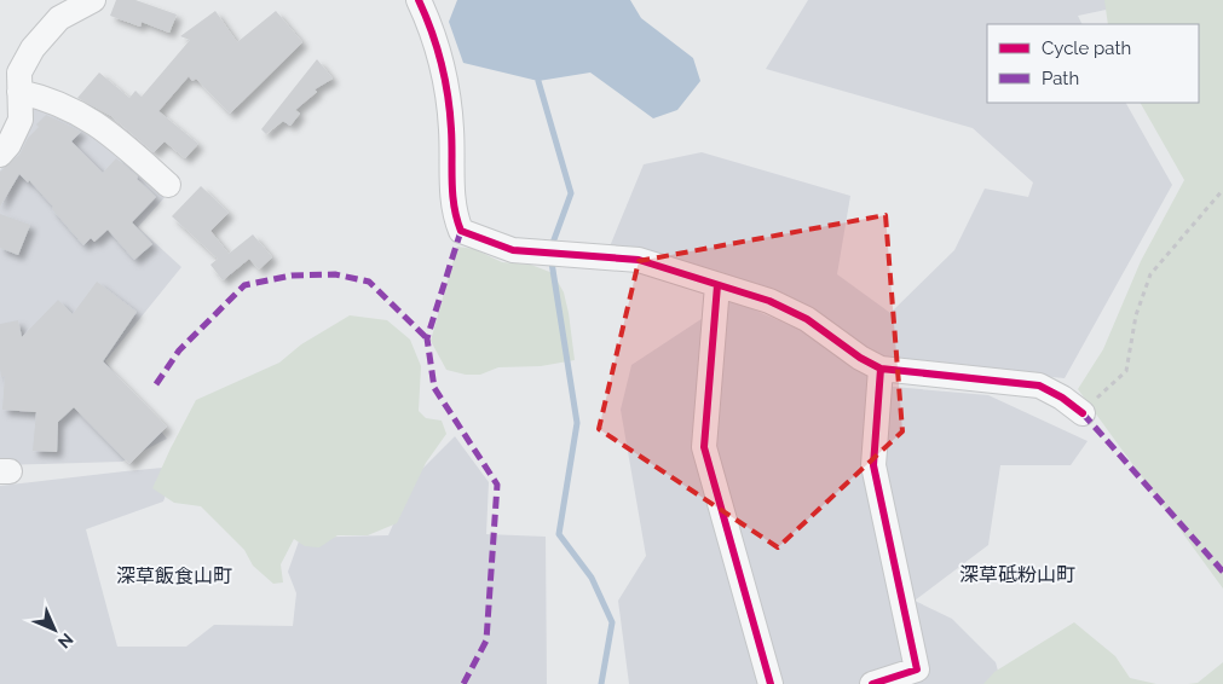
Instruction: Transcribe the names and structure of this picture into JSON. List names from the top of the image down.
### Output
{
  "districts": ["深草砥粉山町", "深草飯食山町"],
  "legend": ["Cycle path", "Path"],
  "north": "bottom right"
}
